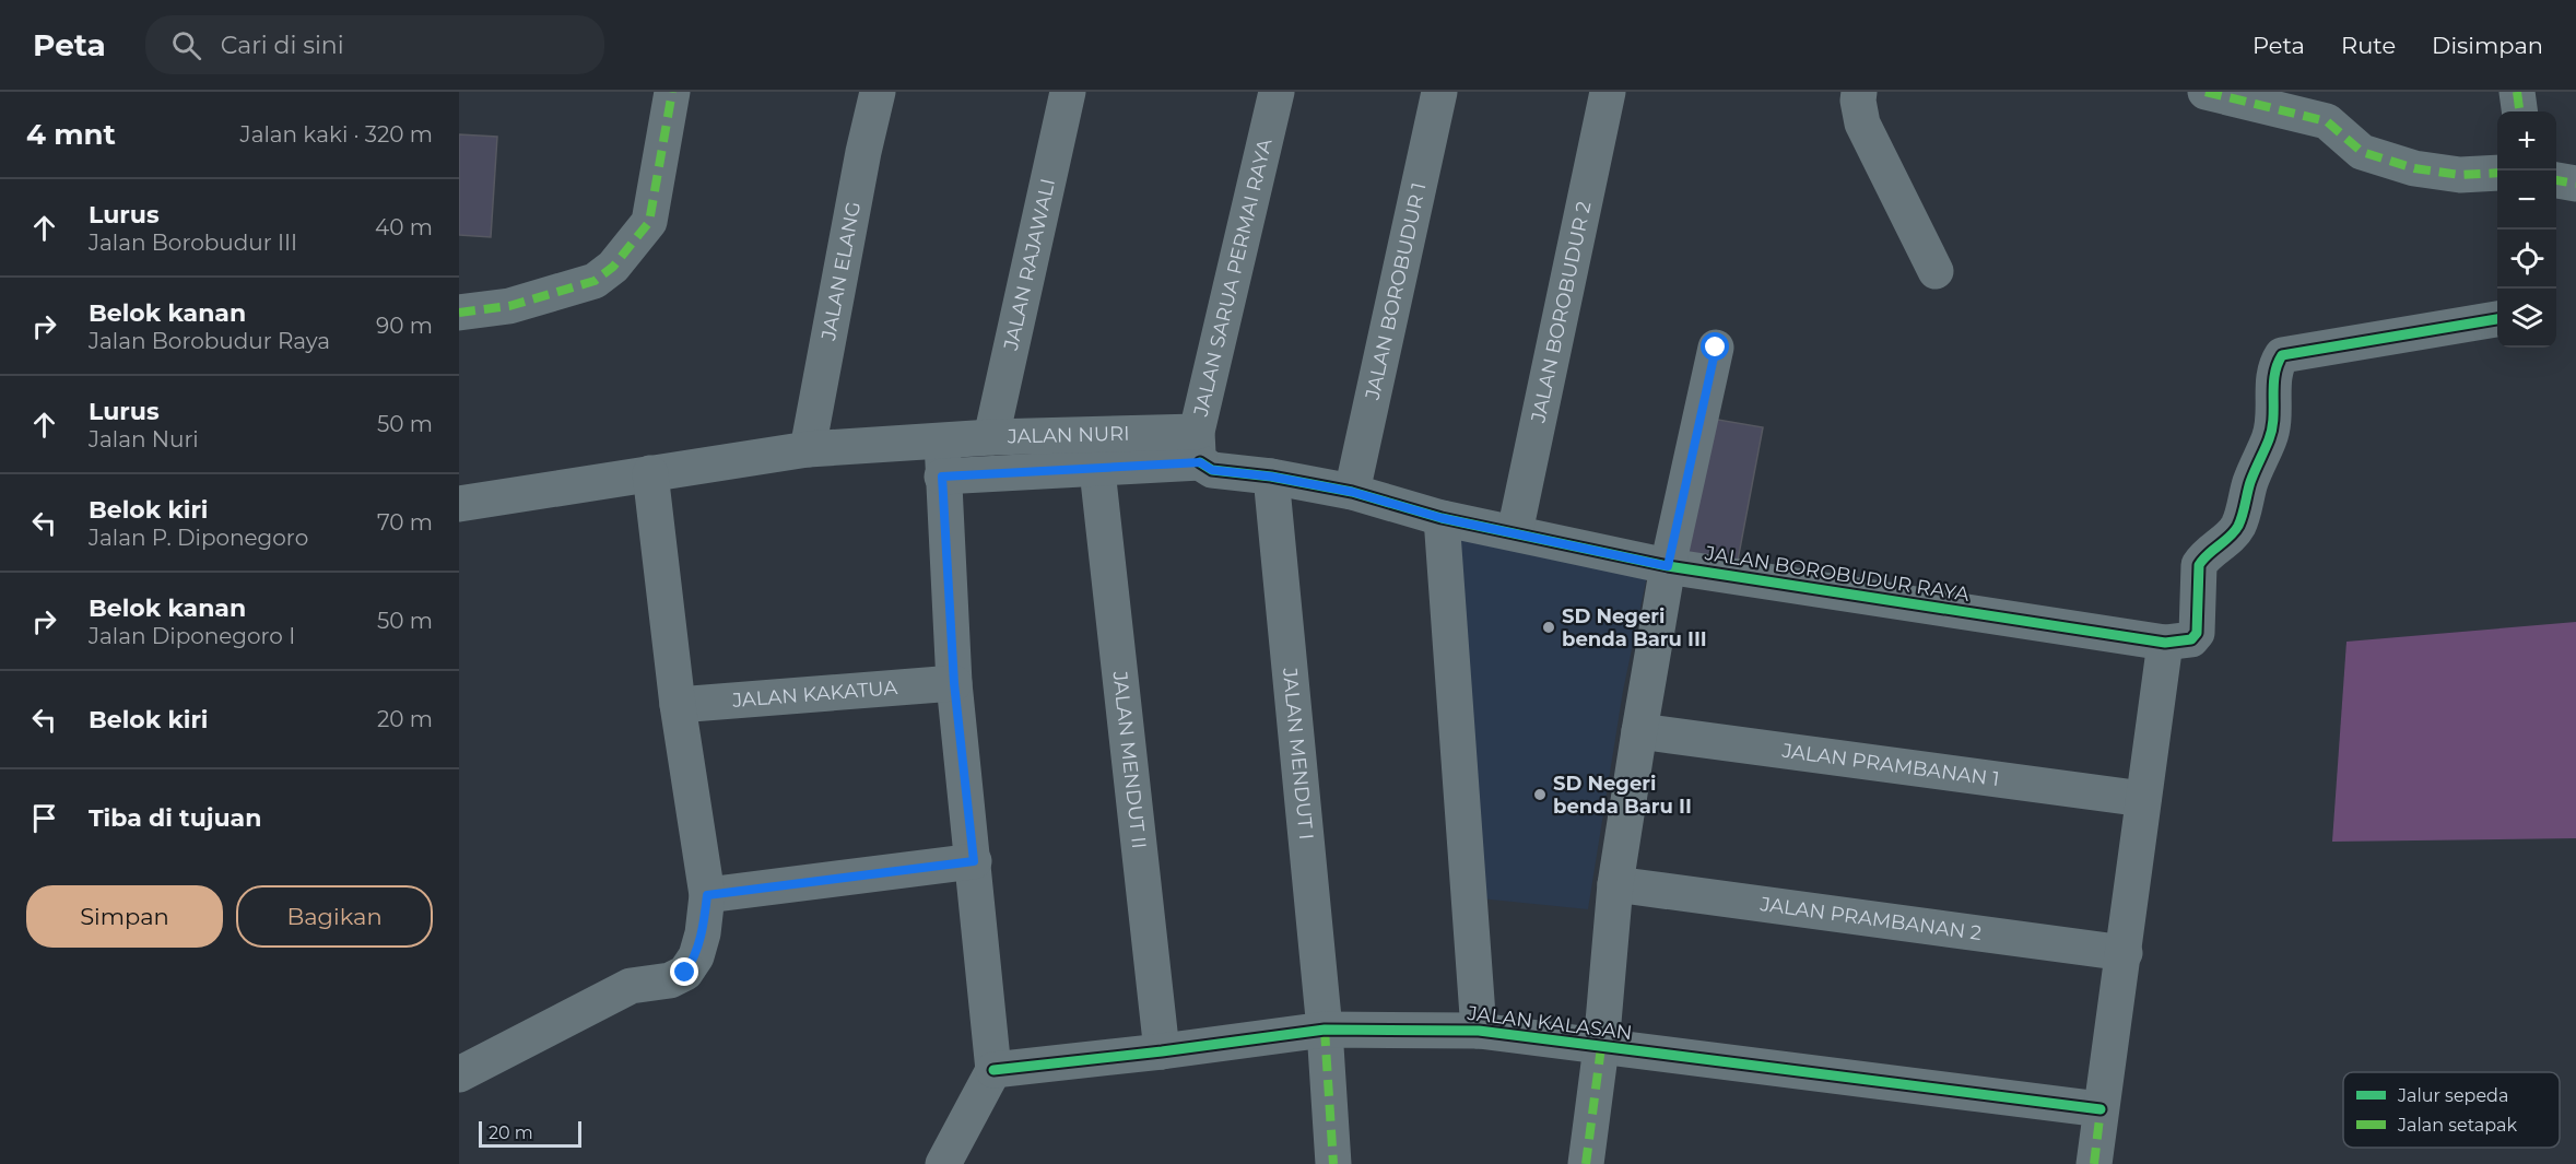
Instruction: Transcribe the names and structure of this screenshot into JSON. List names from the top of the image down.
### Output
{
  "streets": {
    "street": [
      "JALAN RAJAWALI",
      "JALAN ELANG",
      "JALAN SARUA PERMAI RAYA",
      "JALAN BOROBUDUR 1",
      "JALAN BOROBUDUR 2",
      "JALAN NURI",
      "JALAN BOROBUDUR RAYA",
      "JALAN KAKATUA",
      "JALAN MENDUT I",
      "JALAN MENDUT II",
      "JALAN PRAMBANAN 1",
      "JALAN PRAMBANAN 2",
      "JALAN KALASAN"
    ]
  },
  "crossings": [
    ["JALAN RAJAWALI", "JALAN NURI"],
    ["JALAN ELANG", "JALAN NURI"],
    ["JALAN SARUA PERMAI RAYA", "JALAN NURI"],
    ["JALAN SARUA PERMAI RAYA", "JALAN BOROBUDUR RAYA"],
    ["JALAN BOROBUDUR 1", "JALAN BOROBUDUR RAYA"],
    ["JALAN BOROBUDUR 2", "JALAN BOROBUDUR RAYA"],
    ["JALAN NURI", "JALAN BOROBUDUR RAYA"],
    ["JALAN NURI", "JALAN MENDUT II"],
    ["JALAN BOROBUDUR RAYA", "JALAN MENDUT I"],
    ["JALAN MENDUT I", "JALAN KALASAN"],
    ["JALAN MENDUT II", "JALAN KALASAN"]
  ],
  "places": ["SD Negeri benda Baru III", "SD Negeri benda Baru II"],
  "legend": ["Jalur sepeda", "Jalan setapak"],
  "scale_bar": "20 m",
  "page": {
    "header": "Peta",
    "search": "Cari di sini",
    "nav": ["Peta", "Rute", "Disimpan"],
    "heading": ["4 mnt", "Jalan kaki · 320 m"],
    "map_buttons": ["+", "−"],
    "list": [
      ["Lurus", "Jalan Borobudur III", "40 m"],
      ["Belok kanan", "Jalan Borobudur Raya", "90 m"],
      ["Lurus", "Jalan Nuri", "50 m"],
      ["Belok kiri", "Jalan P. Diponegoro", "70 m"],
      ["Belok kanan", "Jalan Diponegoro I", "50 m"],
      ["Belok kiri", "20 m"],
      "Tiba di tujuan"
    ],
    "buttons": ["Simpan", "Bagikan"],
    "scale": "20 m"
  }
}
